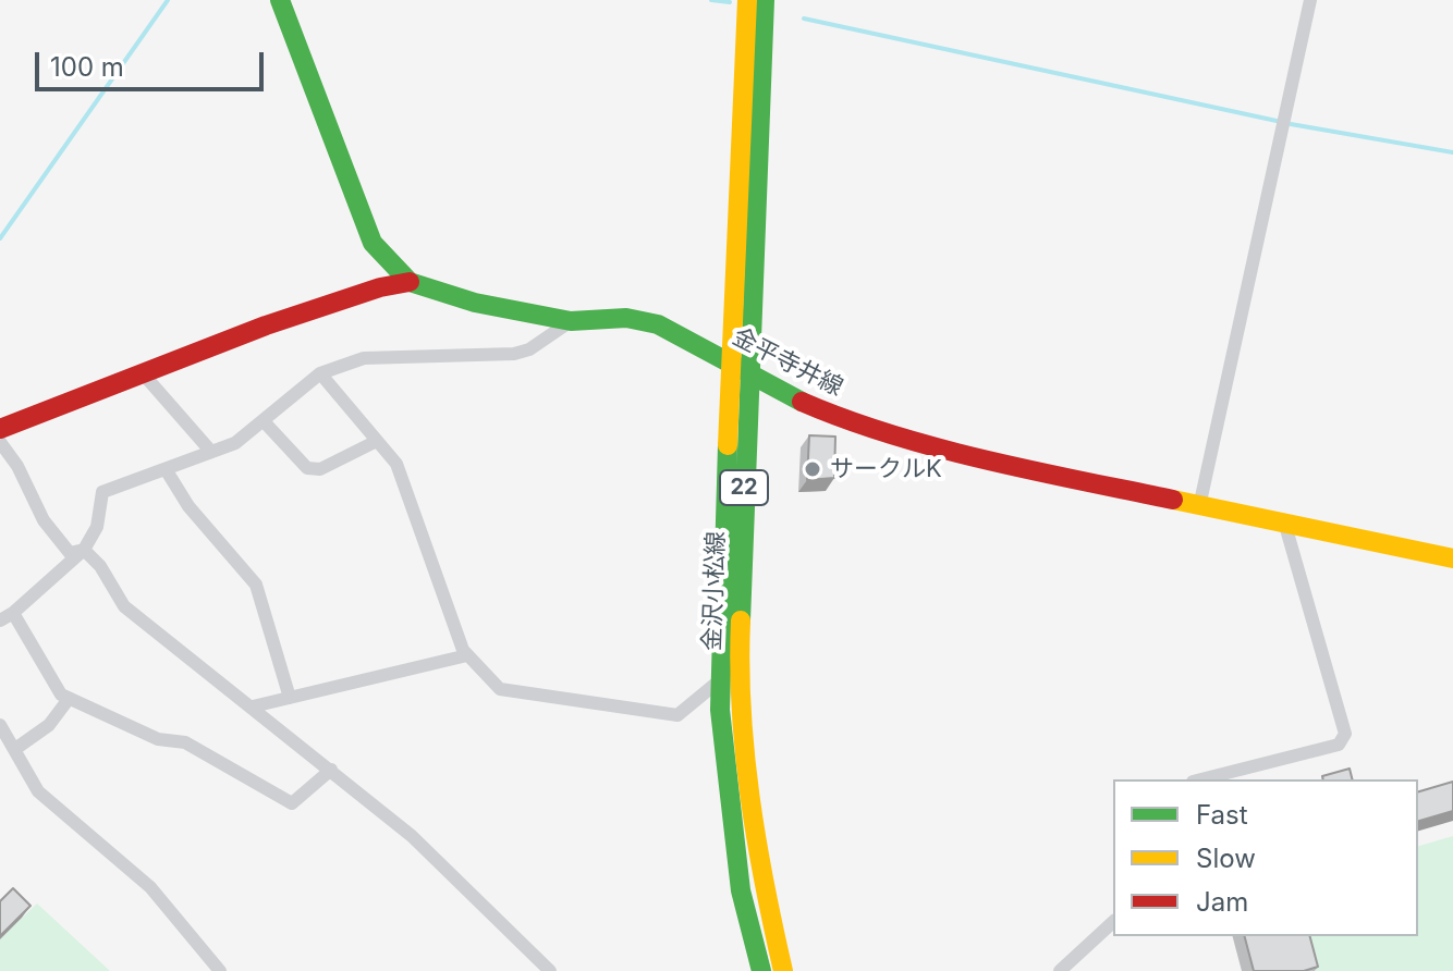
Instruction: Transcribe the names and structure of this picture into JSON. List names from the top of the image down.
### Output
{
  "streets": {
    "main road": ["金平寺井線", "22", "金沢小松線"]
  },
  "crossings": [
    ["金平寺井線", "金沢小松線"]
  ],
  "places": ["サークルK"],
  "legend": ["Fast", "Slow", "Jam"],
  "scale_bar": "100 m"
}
